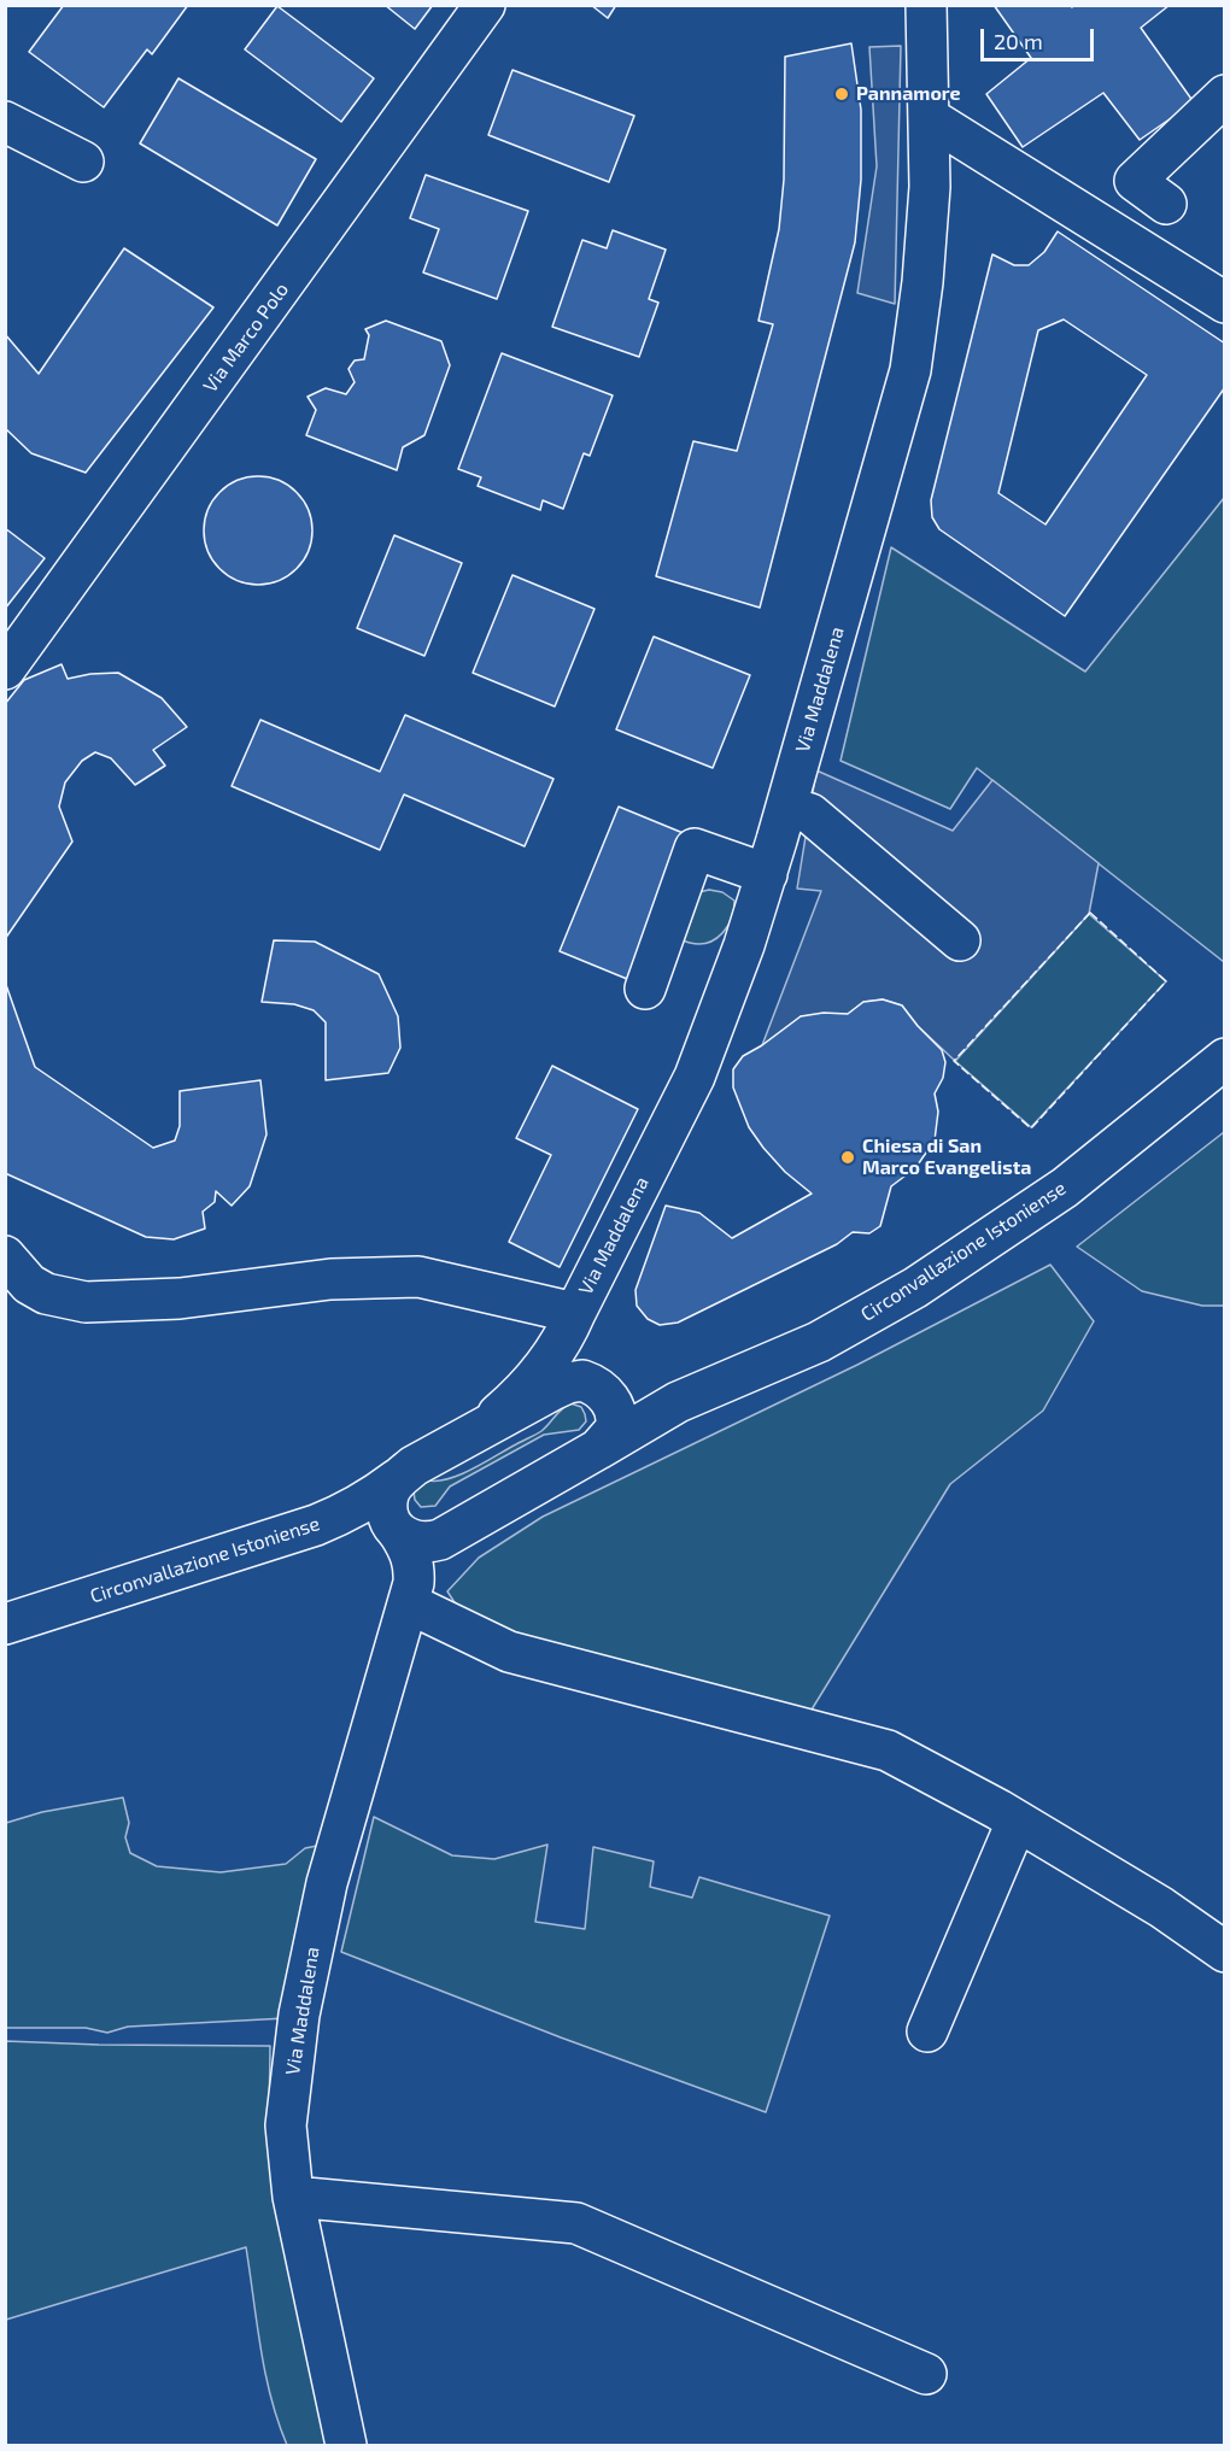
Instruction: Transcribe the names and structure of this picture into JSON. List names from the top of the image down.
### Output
{
  "streets": {
    "street": ["Via Marco Polo", "Via Maddalena", "Circonvallazione Istoniense"]
  },
  "crossings": [
    ["Via Maddalena", "Circonvallazione Istoniense"]
  ],
  "places": ["Pannamore", "Chiesa di San Marco Evangelista"],
  "scale_bar": "20 m"
}
